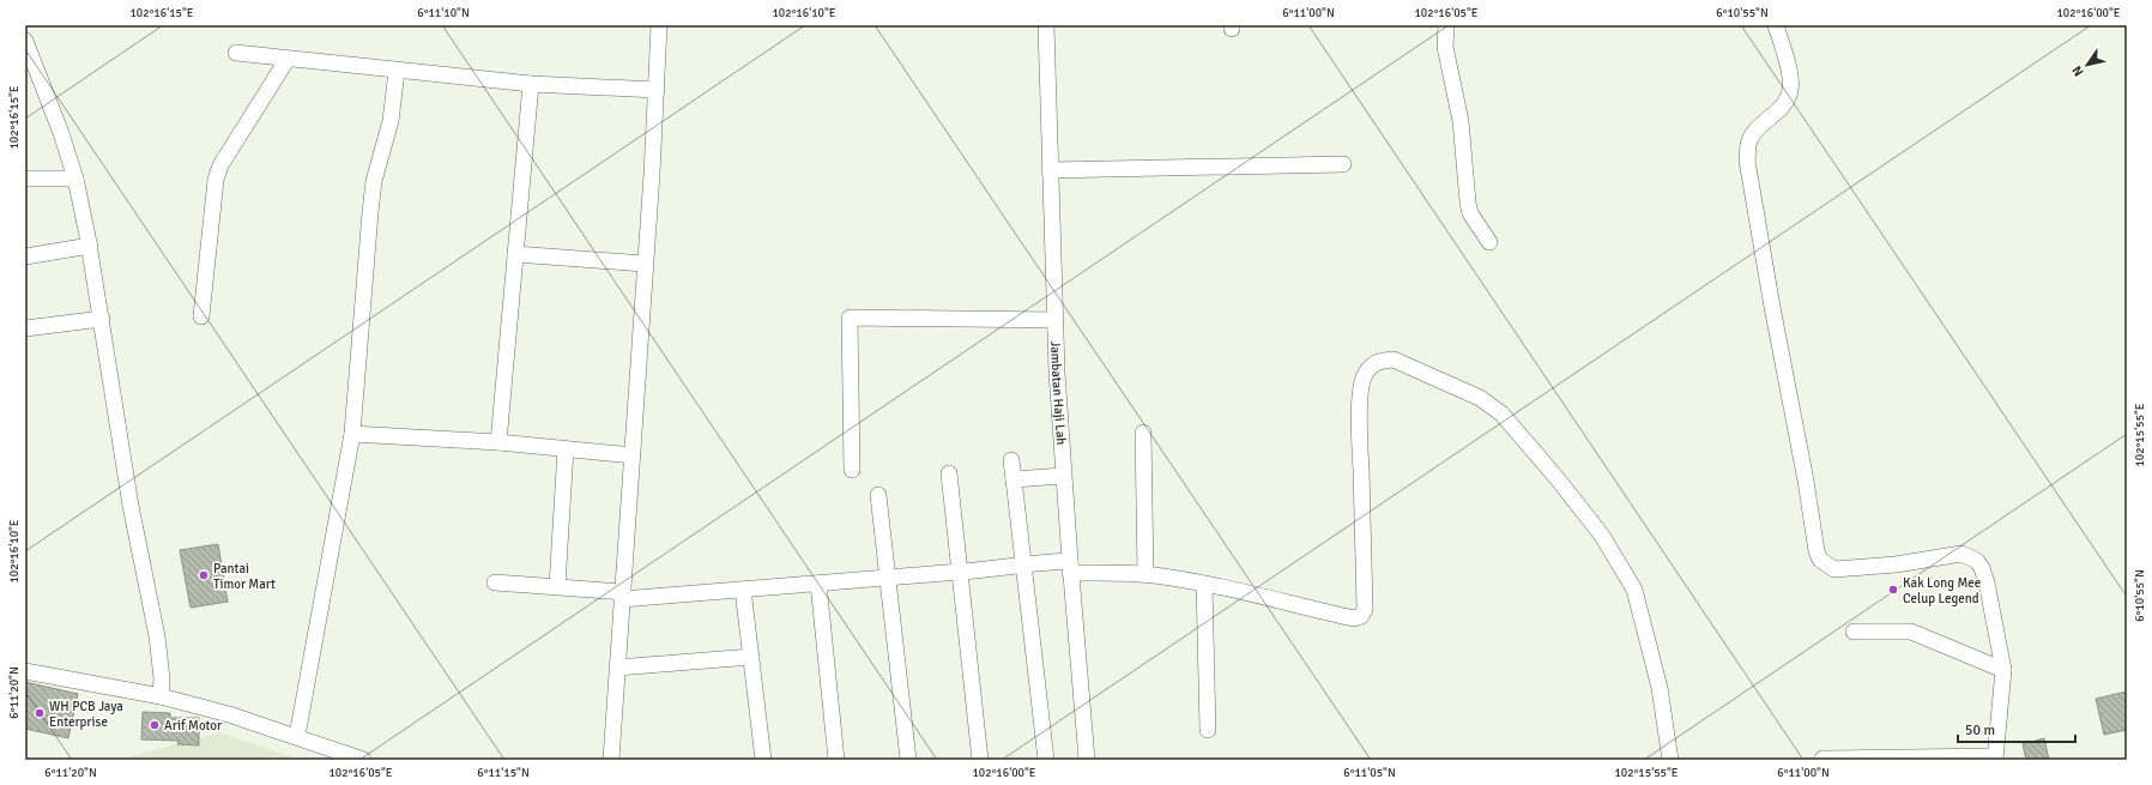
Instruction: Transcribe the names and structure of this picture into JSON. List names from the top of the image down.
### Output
{
  "streets": {
    "street": ["Jambatan Haji Lah"]
  },
  "places": [
    "Pantai Timor Mart",
    "Kak Long Mee Celup Legend",
    "WH PCB Jaya Enterprise",
    "Arif Motor"
  ],
  "scale_bar": "50 m",
  "north": "bottom left",
  "coordinates": [
    "102°16'15\"E",
    "6°11'10\"N",
    "102°16'10\"E",
    "6°11'00\"N",
    "102°16'05\"E",
    "6°10'55\"N",
    "102°16'00\"E",
    "102°15'55\"E",
    "6°11'20\"N",
    "6°11'15\"N",
    "6°11'05\"N"
  ]
}
